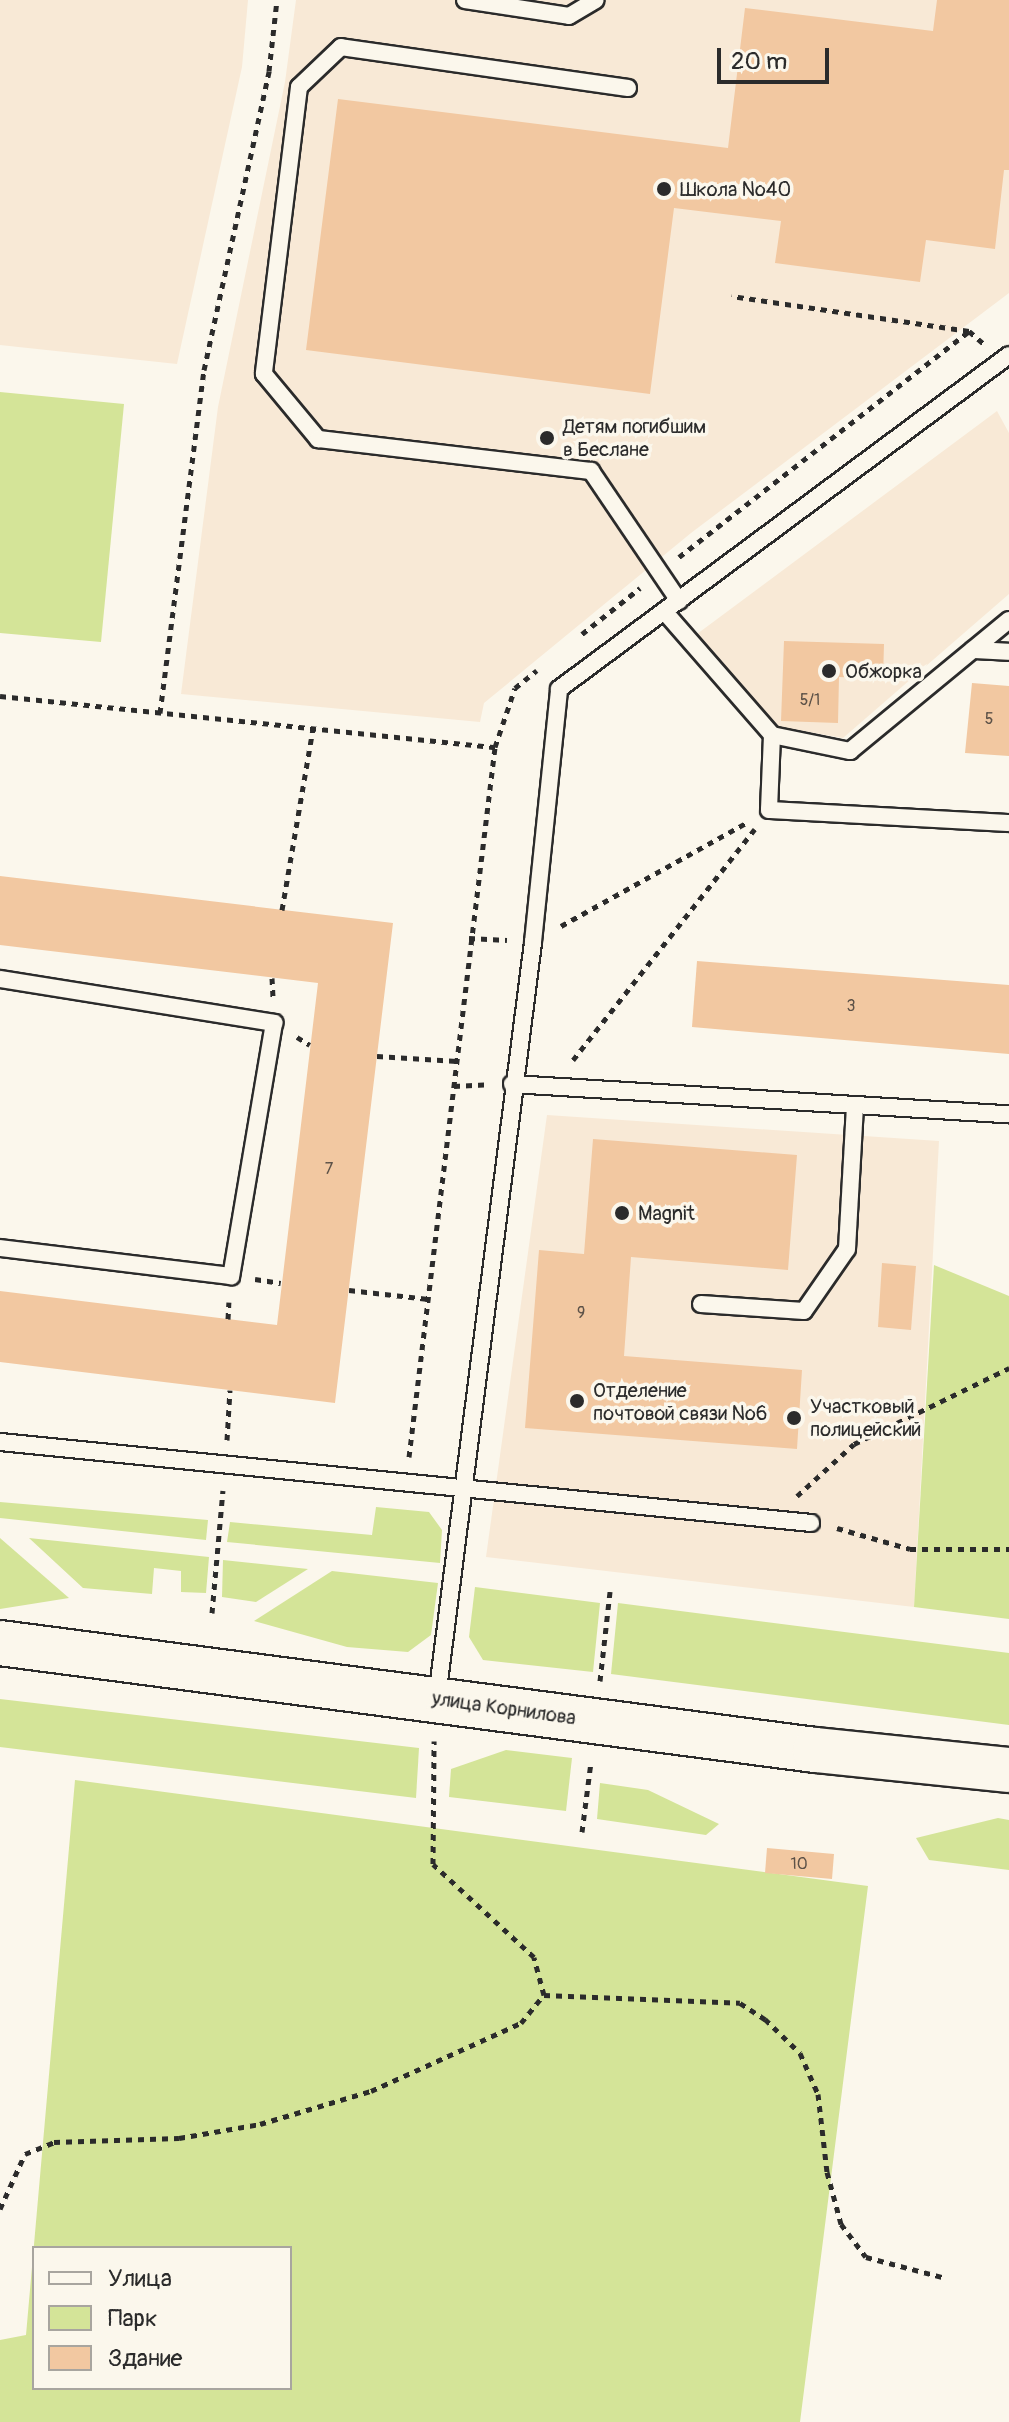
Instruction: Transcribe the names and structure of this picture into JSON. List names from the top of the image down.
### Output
{
  "streets": {
    "main road": ["улица Корнилова"]
  },
  "places": [
    "Школа №40",
    "Детям погибшим в Беслане",
    "Обжорка",
    "Magnit",
    "Отделение почтовой связи №6",
    "Участковый полицейский"
  ],
  "house_numbers": [
    "5/1",
    "5",
    "3",
    "7",
    "9",
    "10"
  ],
  "legend": ["Улица", "Парк", "Здание"],
  "scale_bar": "20 m"
}
